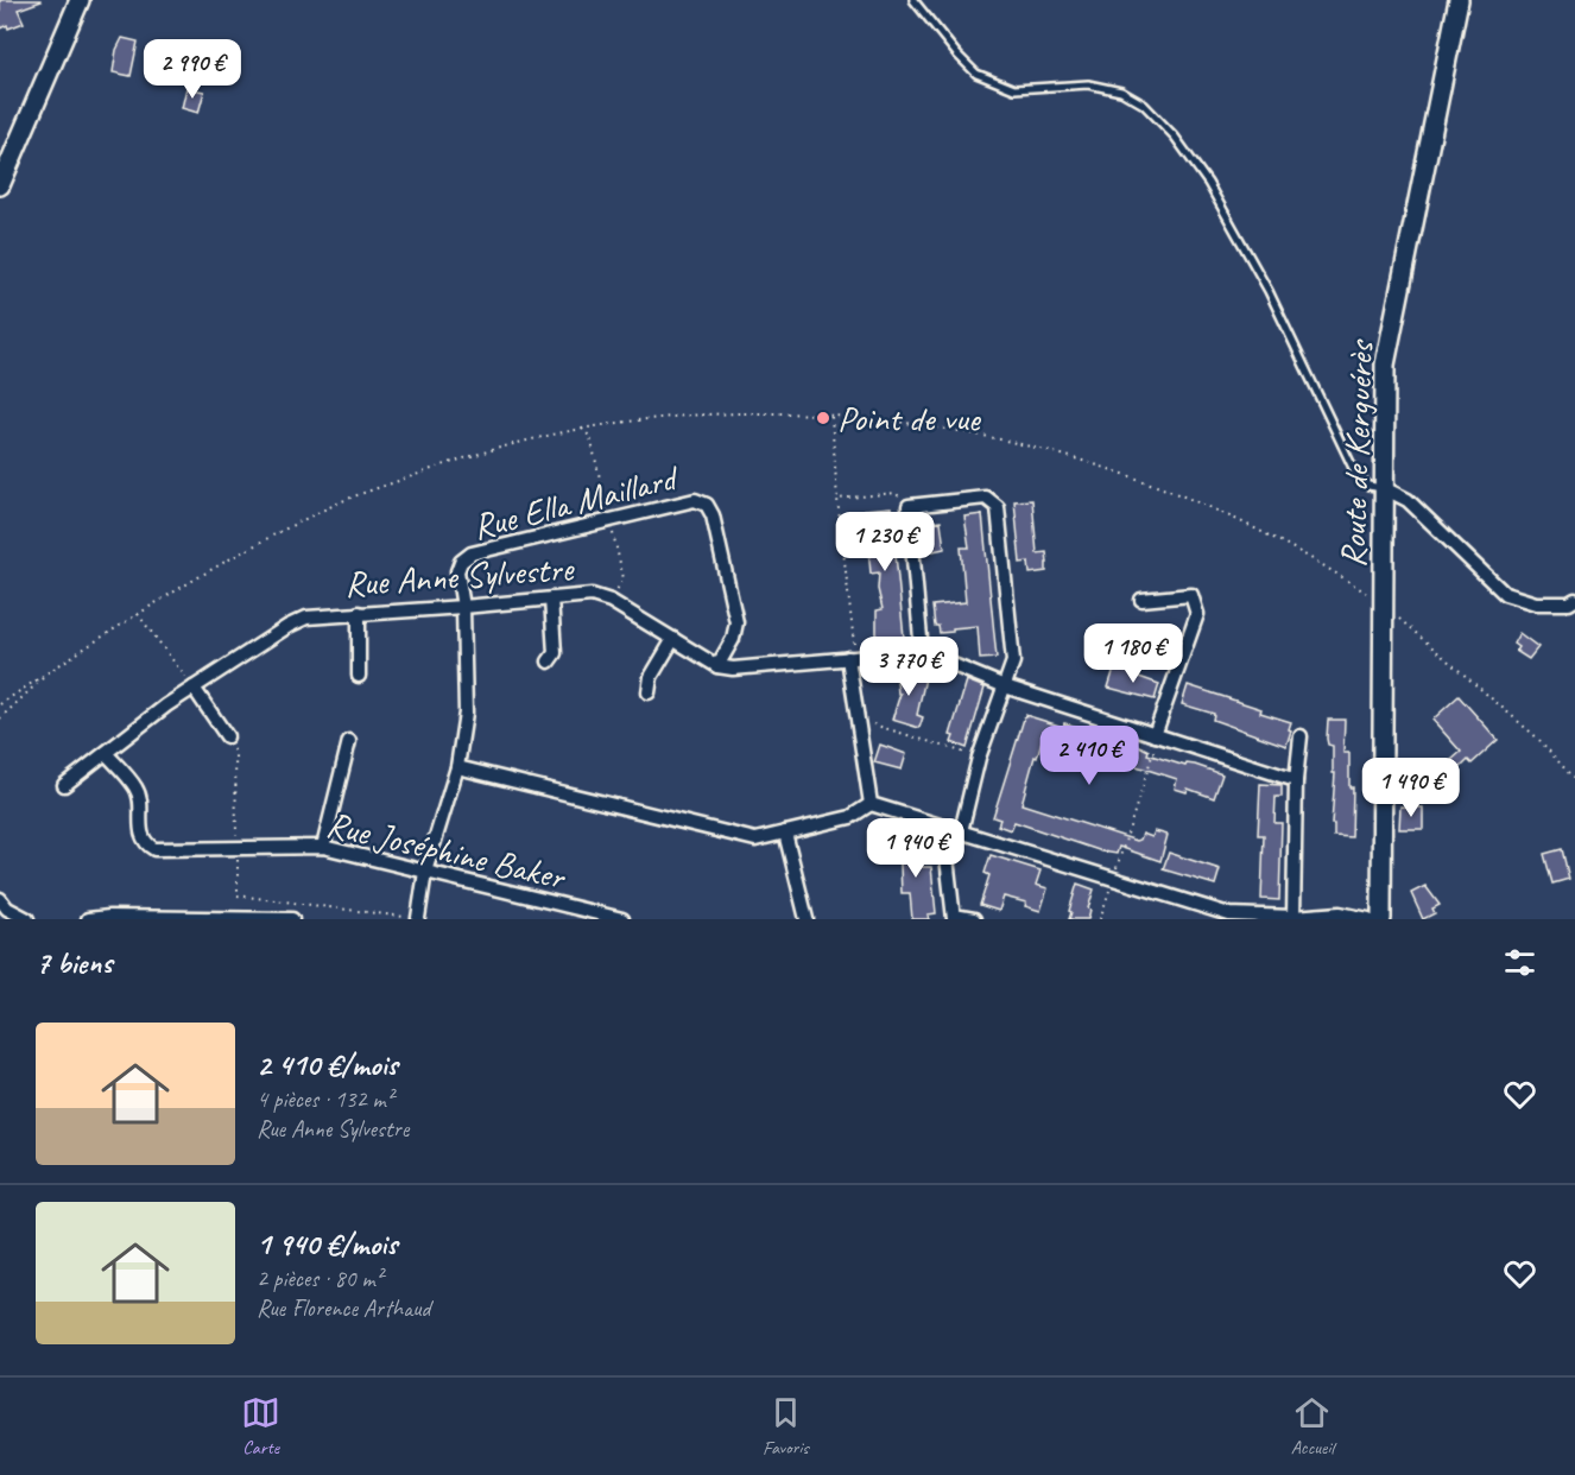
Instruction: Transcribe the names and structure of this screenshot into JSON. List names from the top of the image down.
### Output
{
  "streets": {
    "street": [
      "Route de Kerguérès",
      "Rue Ella Maillard",
      "Rue Anne Sylvestre",
      "Rue Joséphine Baker"
    ]
  },
  "crossings": [
    ["Rue Ella Maillard", "Rue Anne Sylvestre"],
    ["Rue Ella Maillard", "Rue Joséphine Baker"],
    ["Rue Anne Sylvestre", "Rue Joséphine Baker"]
  ],
  "places": ["Point de vue"],
  "page": {
    "price": [
      "2 990 €",
      "1 230 €",
      "1 180 €",
      "3 770 €",
      "2 410 €",
      "1 490 €",
      "1 940 €"
    ],
    "heading": "7 biens",
    "list": [
      {
        "name": "2 410 €/mois",
        "note": "4 pièces · 132 m² · Rue Anne Sylvestre"
      },
      {
        "name": "1 940 €/mois",
        "note": "2 pièces · 80 m² · Rue Florence Arthaud"
      }
    ],
    "tabs": ["Carte", "Favoris", "Accueil"]
  }
}
